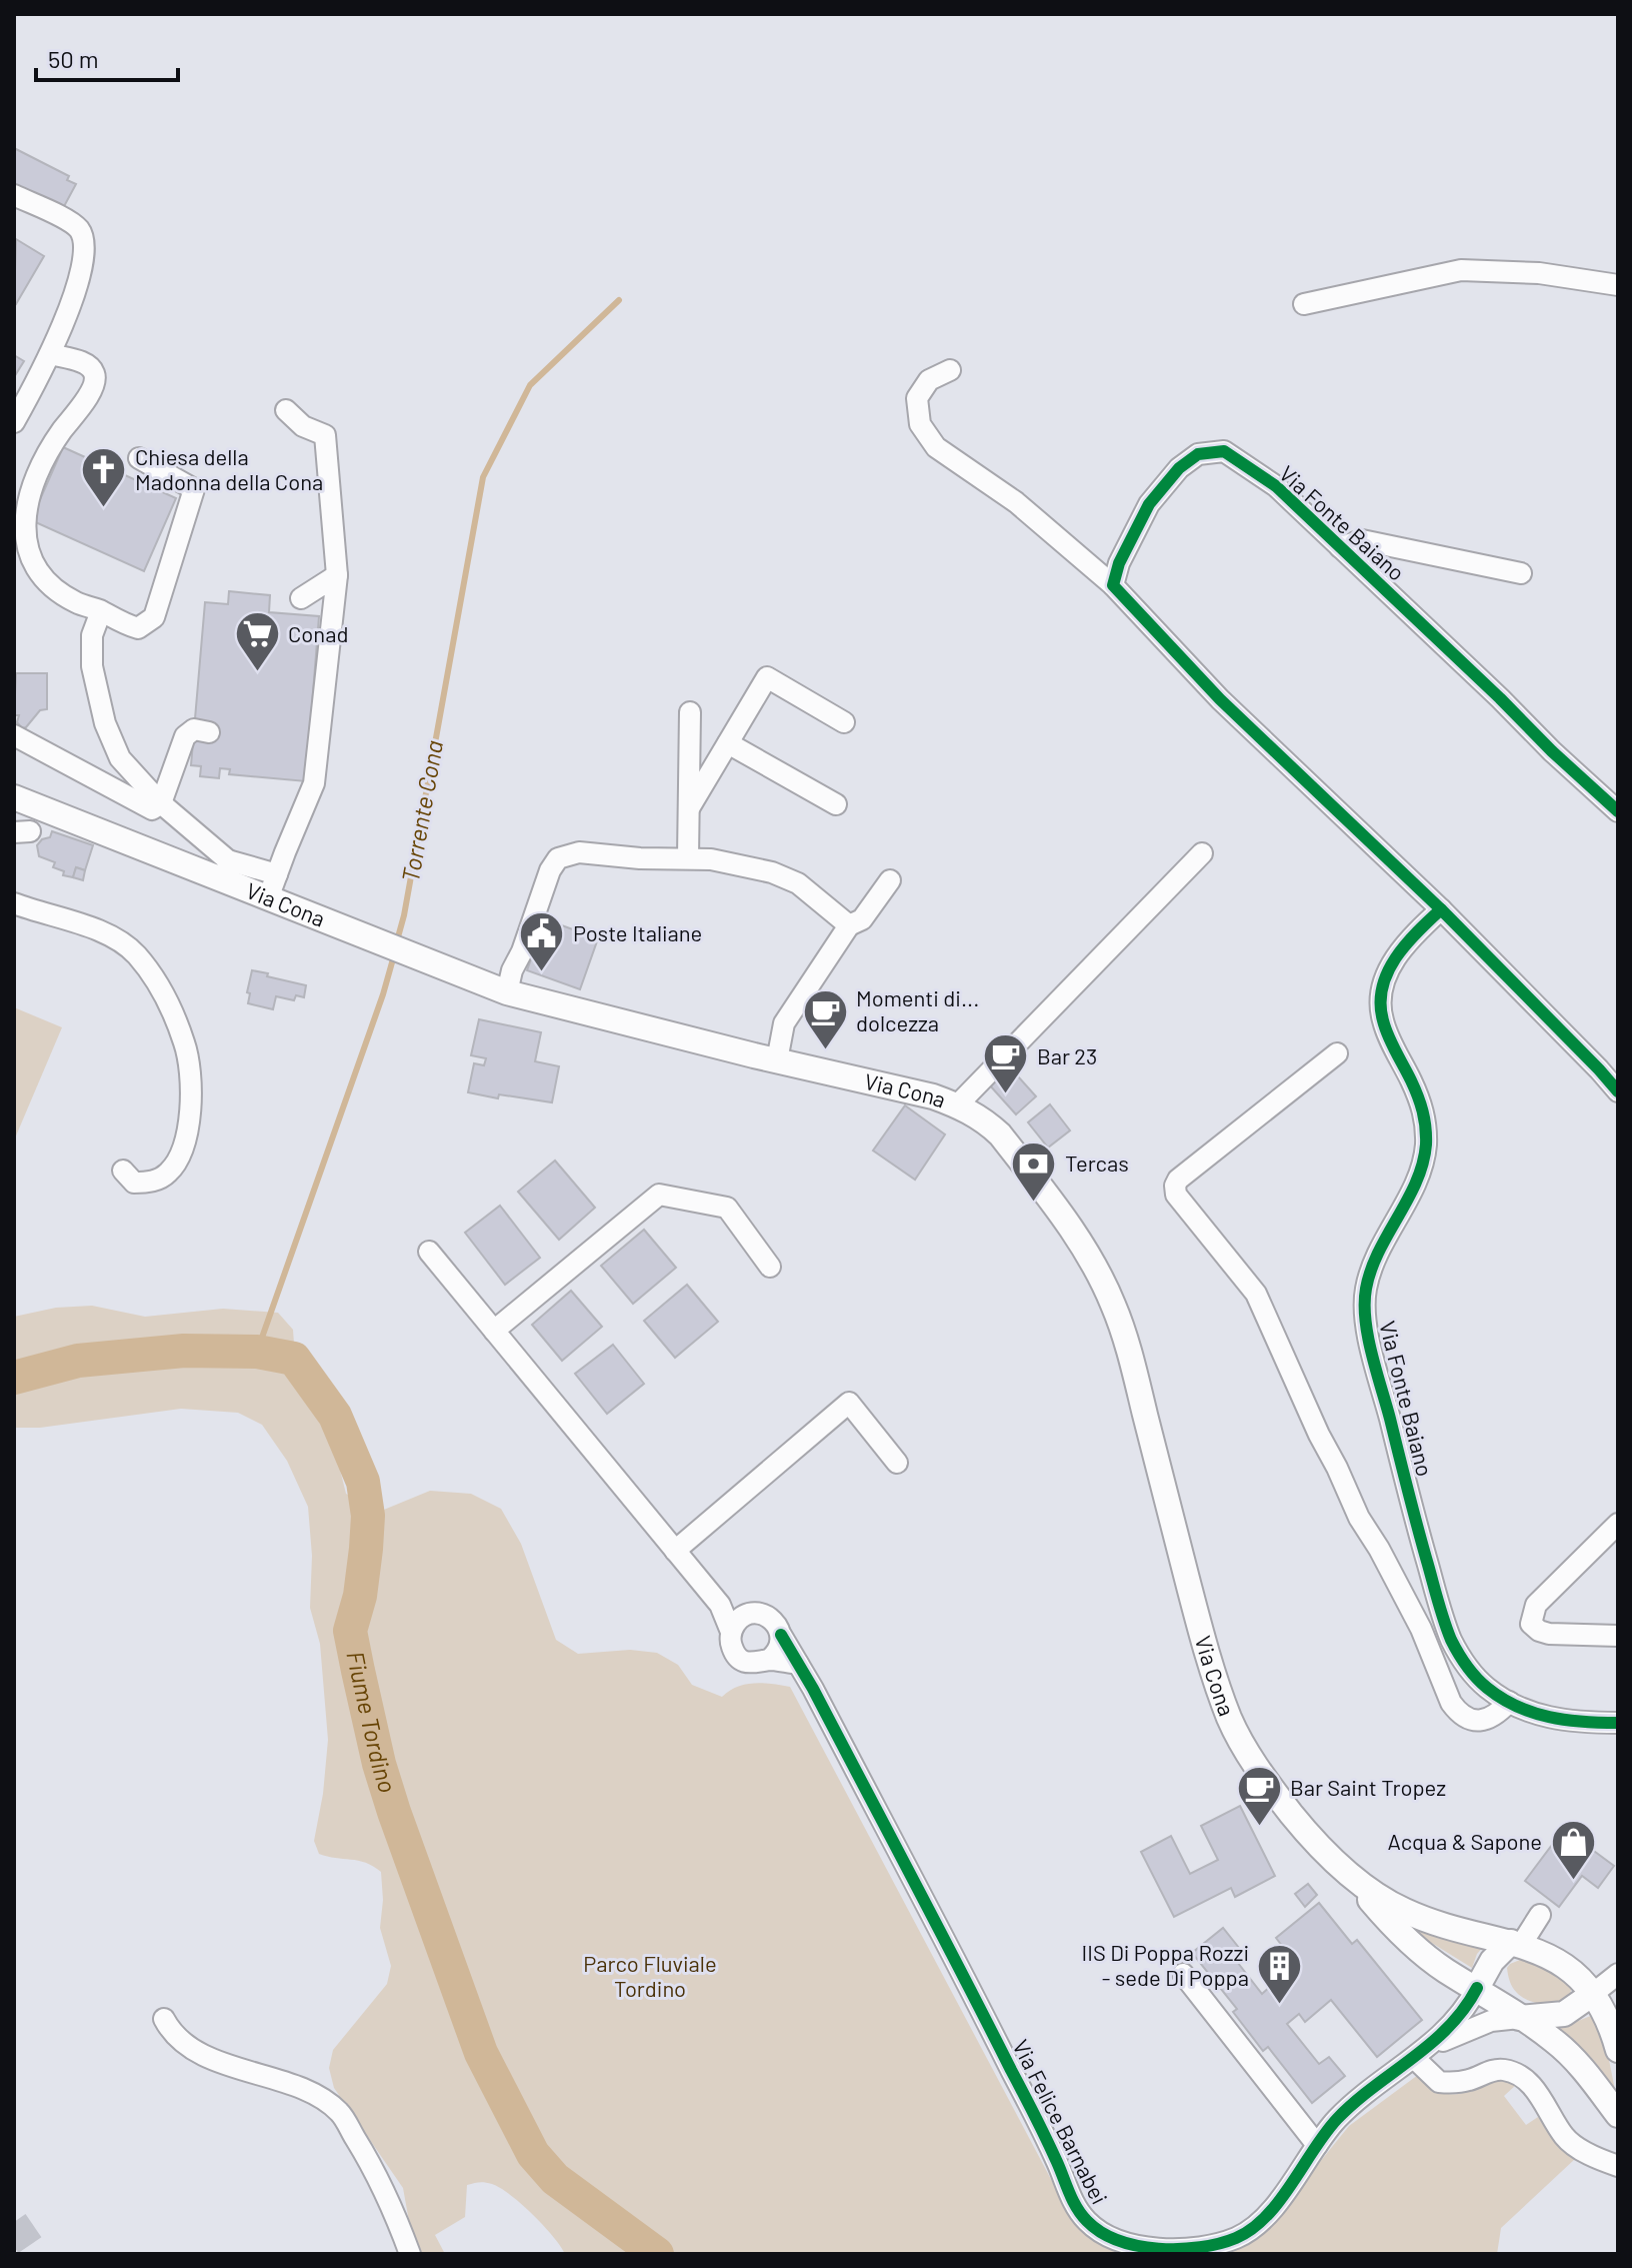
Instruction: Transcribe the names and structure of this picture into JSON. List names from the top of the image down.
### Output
{
  "streets": {
    "main road": ["Via Cona"],
    "street": ["Via Fonte Baiano", "Via Felice Barnabei"]
  },
  "crossings": [
    ["Via Cona", "Via Felice Barnabei"]
  ],
  "water": ["Torrente Cona", "Fiume Tordino"],
  "parks": ["Parco Fluviale Tordino"],
  "places": {
    "church": ["Chiesa della Madonna della Cona"],
    "supermarket": ["Conad"],
    "public building": ["Poste Italiane"],
    "cafe": ["Momenti di... dolcezza", "Bar 23", "Bar Saint Tropez"],
    "bank": ["Tercas"],
    "shop": ["Acqua & Sapone"],
    "building": ["IIS Di Poppa Rozzi - sede Di Poppa"]
  },
  "scale_bar": "50 m"
}
